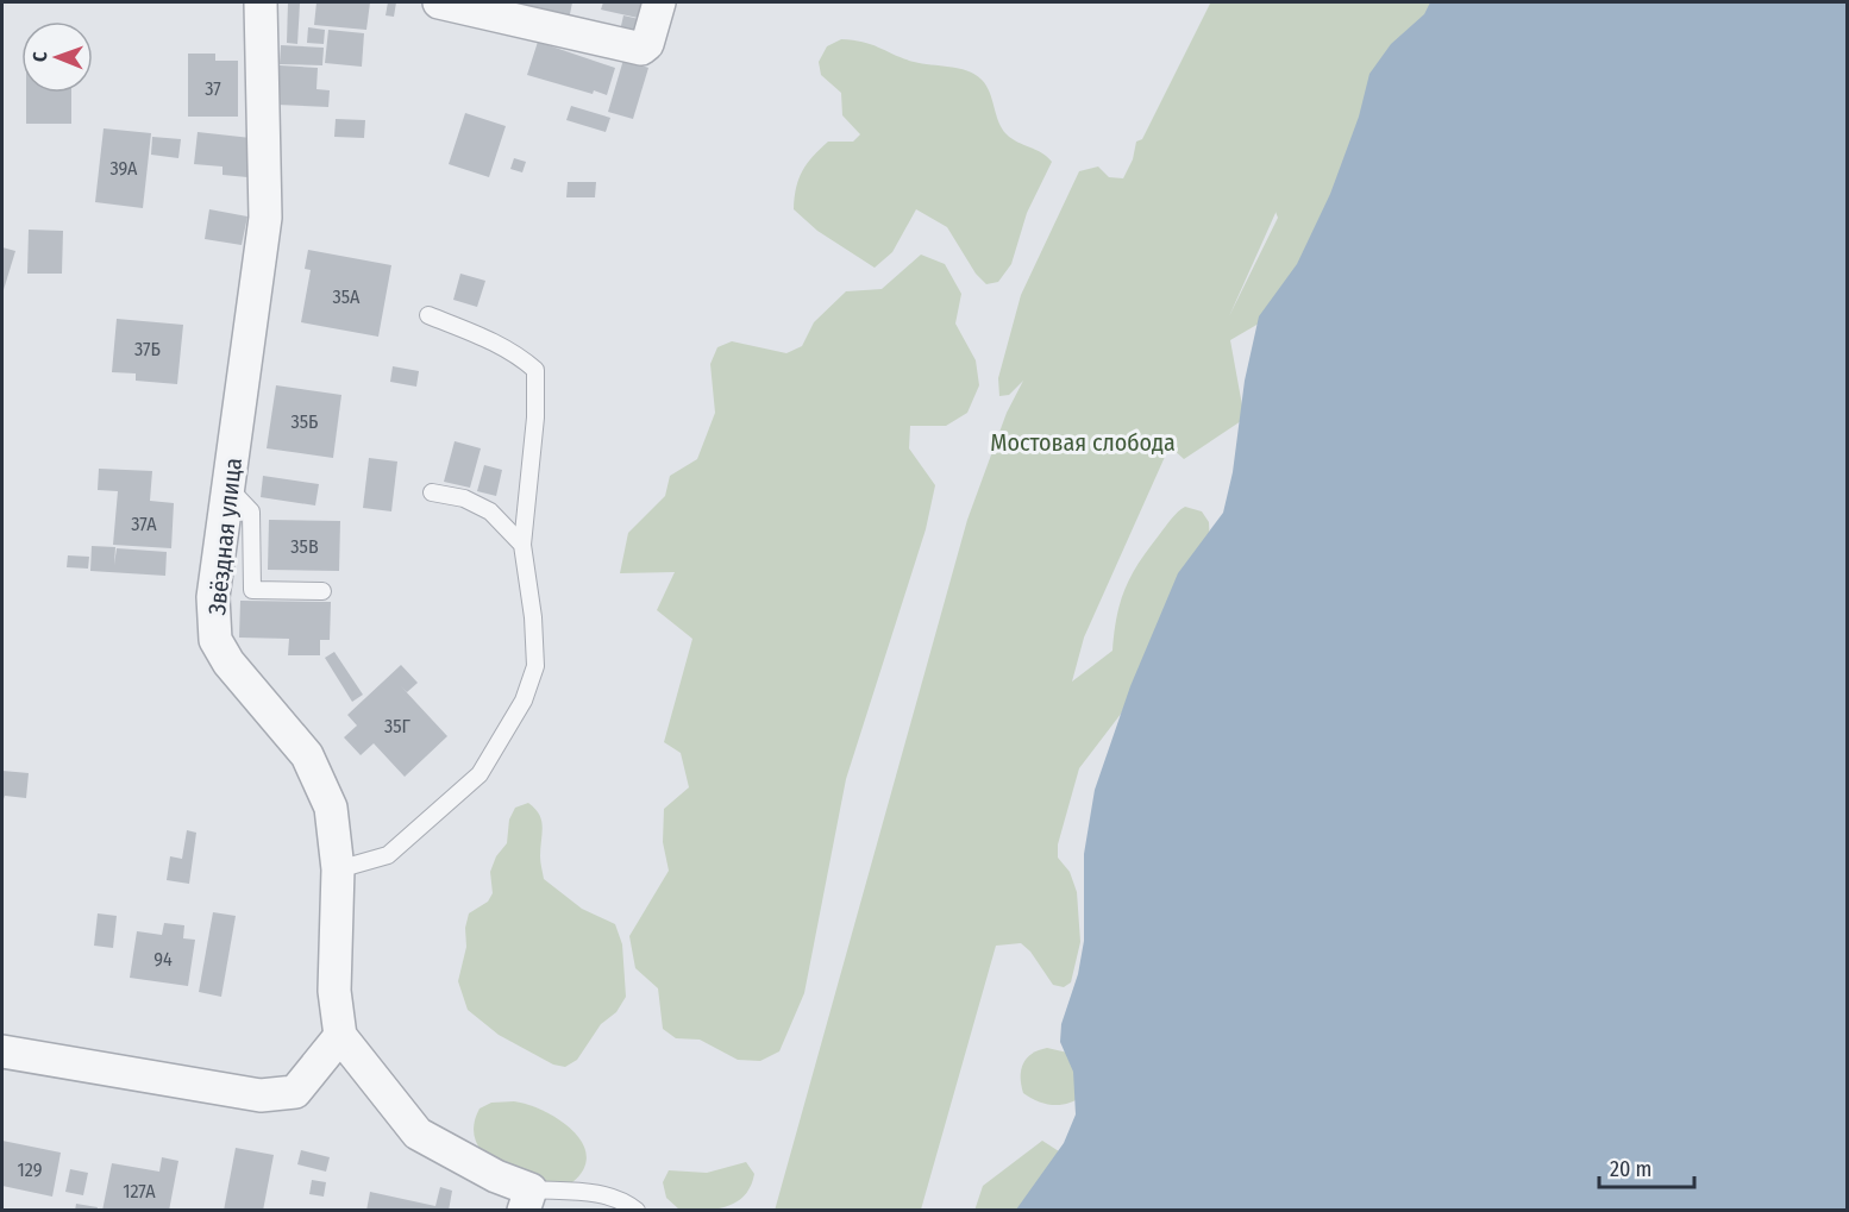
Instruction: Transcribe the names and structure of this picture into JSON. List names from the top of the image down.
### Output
{
  "streets": {
    "street": ["Звёздная улица"]
  },
  "parks": ["Мостовая слобода"],
  "house_numbers": [
    "37",
    "39А",
    "35А",
    "37Б",
    "35Б",
    "37А",
    "35В",
    "35Г",
    "94",
    "129",
    "127А"
  ],
  "scale_bar": "20 m",
  "north": "left"
}
